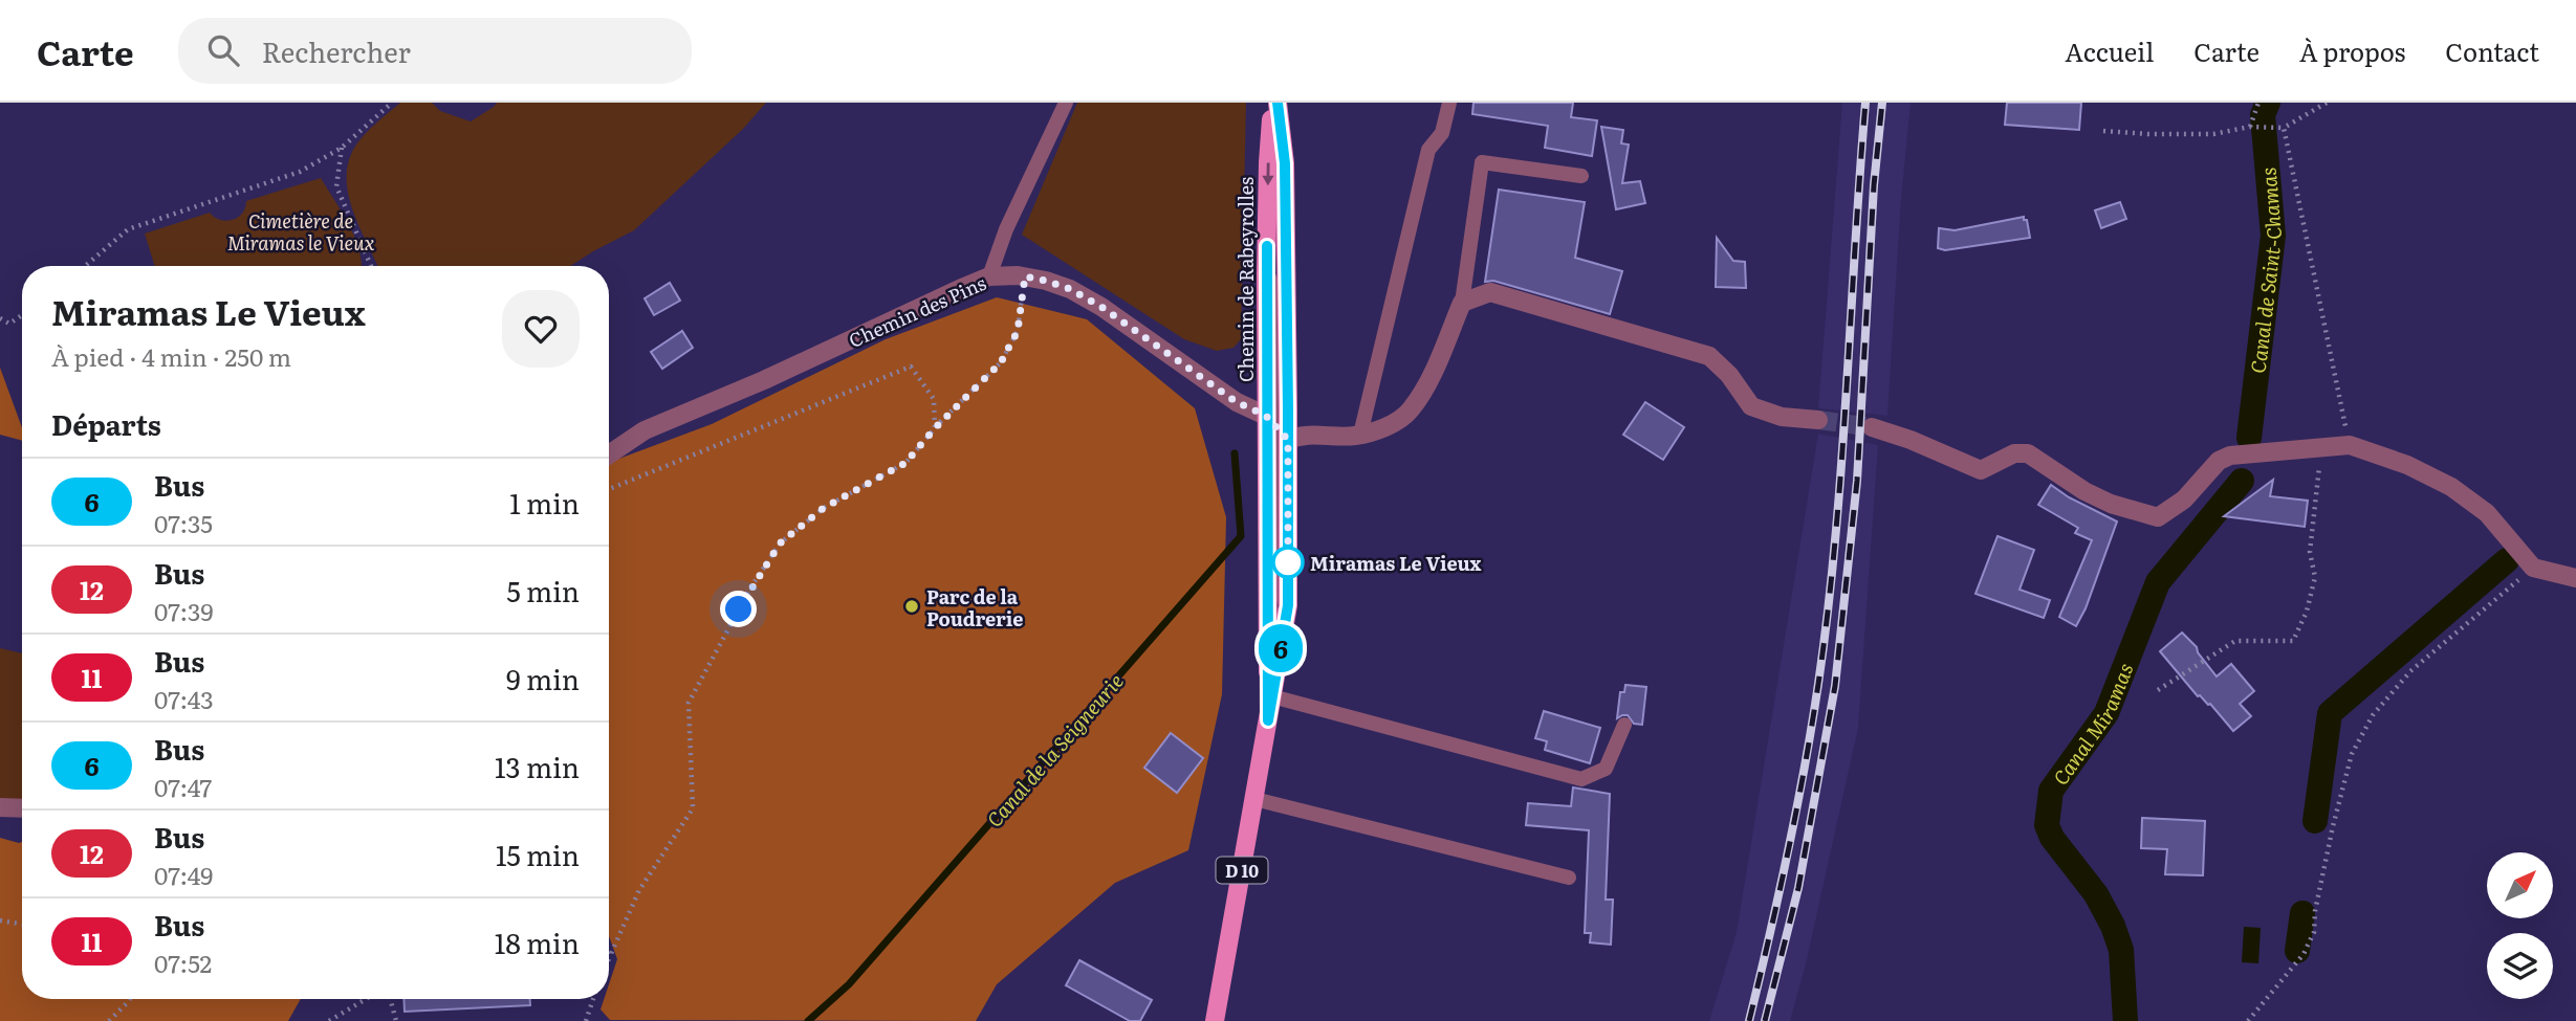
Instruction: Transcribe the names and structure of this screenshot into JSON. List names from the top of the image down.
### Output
{
  "streets": {
    "main road": ["Chemin de Rabeyrolles", "D 10"],
    "street": ["Chemin des Pins"]
  },
  "crossings": [
    ["Chemin de Rabeyrolles", "Chemin des Pins"]
  ],
  "water": ["Canal de Saint-Chamas", "Canal Miramas", "Canal de la Seigneurie"],
  "parks": ["Cimetière de Miramas le Vieux"],
  "places": ["Miramas Le Vieux", "Parc de la Poudrerie"],
  "lines": ["bus line 6"],
  "north": "top right",
  "page": {
    "header": "Carte",
    "search": "Rechercher",
    "nav": [
      "Accueil",
      "Carte",
      "À propos",
      "Contact"
    ],
    "on_map": "6",
    "heading": [
      ["Miramas Le Vieux", "À pied · 4 min · 250 m"],
      "Départs"
    ],
    "list": [
      {
        "mark": "6",
        "name": "Bus",
        "note": "07:35",
        "value": "1 min"
      },
      {
        "mark": "12",
        "name": "Bus",
        "note": "07:39",
        "value": "5 min"
      },
      {
        "mark": "11",
        "name": "Bus",
        "note": "07:43",
        "value": "9 min"
      },
      {
        "mark": "6",
        "name": "Bus",
        "note": "07:47",
        "value": "13 min"
      },
      {
        "mark": "12",
        "name": "Bus",
        "note": "07:49",
        "value": "15 min"
      },
      {
        "mark": "11",
        "name": "Bus",
        "note": "07:52",
        "value": "18 min"
      }
    ]
  }
}
